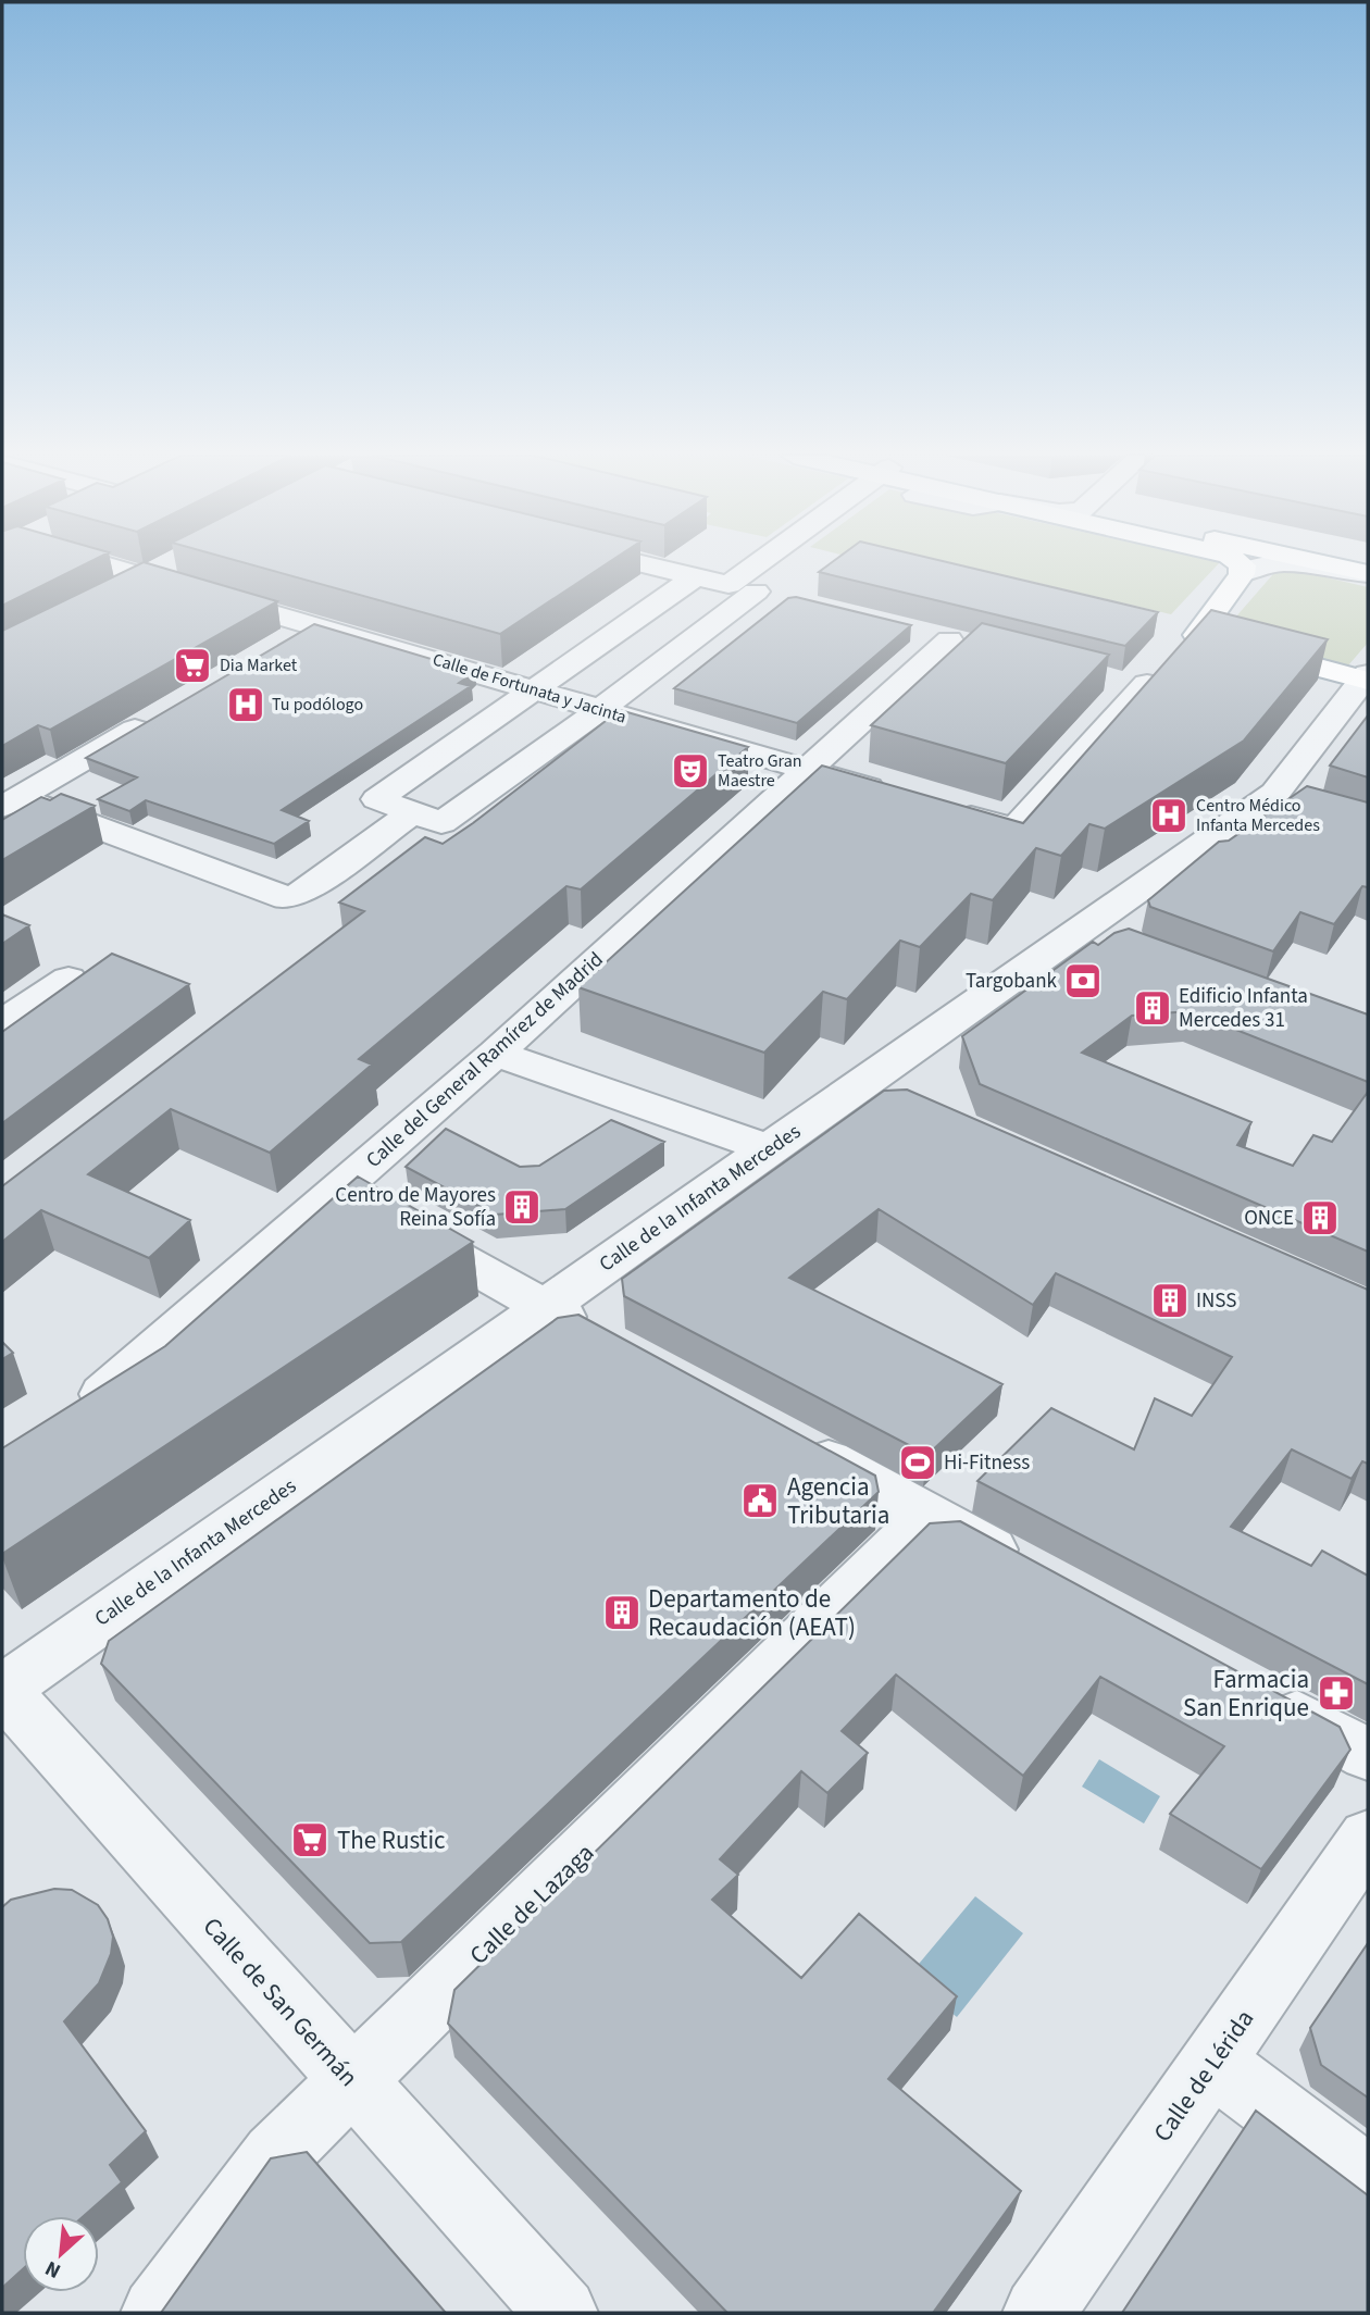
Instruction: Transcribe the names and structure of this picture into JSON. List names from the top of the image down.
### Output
{
  "streets": {
    "street": [
      "Calle de Fortunata y Jacinta",
      "Calle del General Ramírez de Madrid",
      "Calle de la Infanta Mercedes",
      "Calle de Lazaga",
      "Calle de San Germán",
      "Calle de Lérida"
    ]
  },
  "crossings": [
    ["Calle de Fortunata y Jacinta", "Calle del General Ramírez de Madrid"],
    ["Calle de la Infanta Mercedes", "Calle de San Germán"],
    ["Calle de Lazaga", "Calle de San Germán"]
  ],
  "places": {
    "supermarket": ["Dia Market", "The Rustic"],
    "hospital": ["Tu podólogo", "Centro Médico Infanta Mercedes"],
    "theatre": ["Teatro Gran Maestre"],
    "bank": ["Targobank"],
    "building": [
      "Edificio Infanta Mercedes 31",
      "Centro de Mayores Reina Sofía",
      "ONCE",
      "INSS",
      "Departamento de Recaudación (AEAT)"
    ],
    "sports": ["Hi-Fitness"],
    "public building": ["Agencia Tributaria"],
    "pharmacy": ["Farmacia San Enrique"]
  },
  "north": "bottom left"
}
